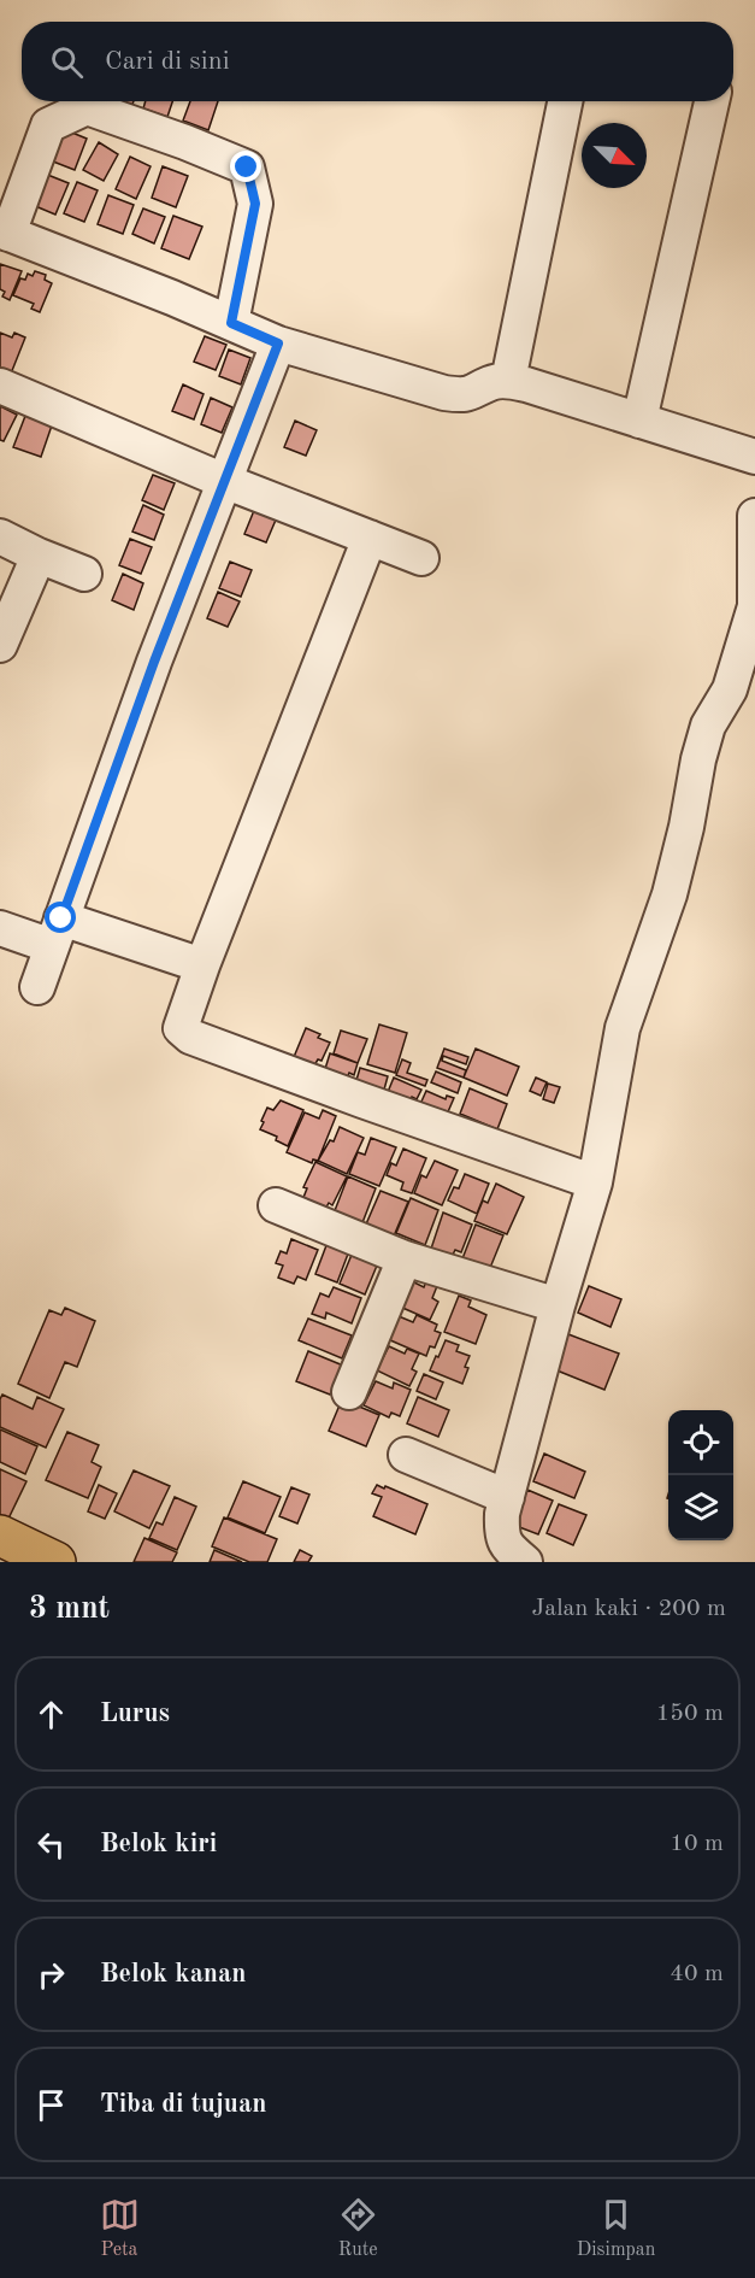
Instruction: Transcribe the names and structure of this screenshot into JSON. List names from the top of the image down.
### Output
{
  "north": "bottom right",
  "page": {
    "search": "Cari di sini",
    "heading": ["3 mnt", "Jalan kaki · 200 m"],
    "list": [
      ["Lurus", "150 m"],
      ["Belok kiri", "10 m"],
      ["Belok kanan", "40 m"],
      "Tiba di tujuan"
    ],
    "nav": ["Peta", "Rute", "Disimpan"]
  }
}
